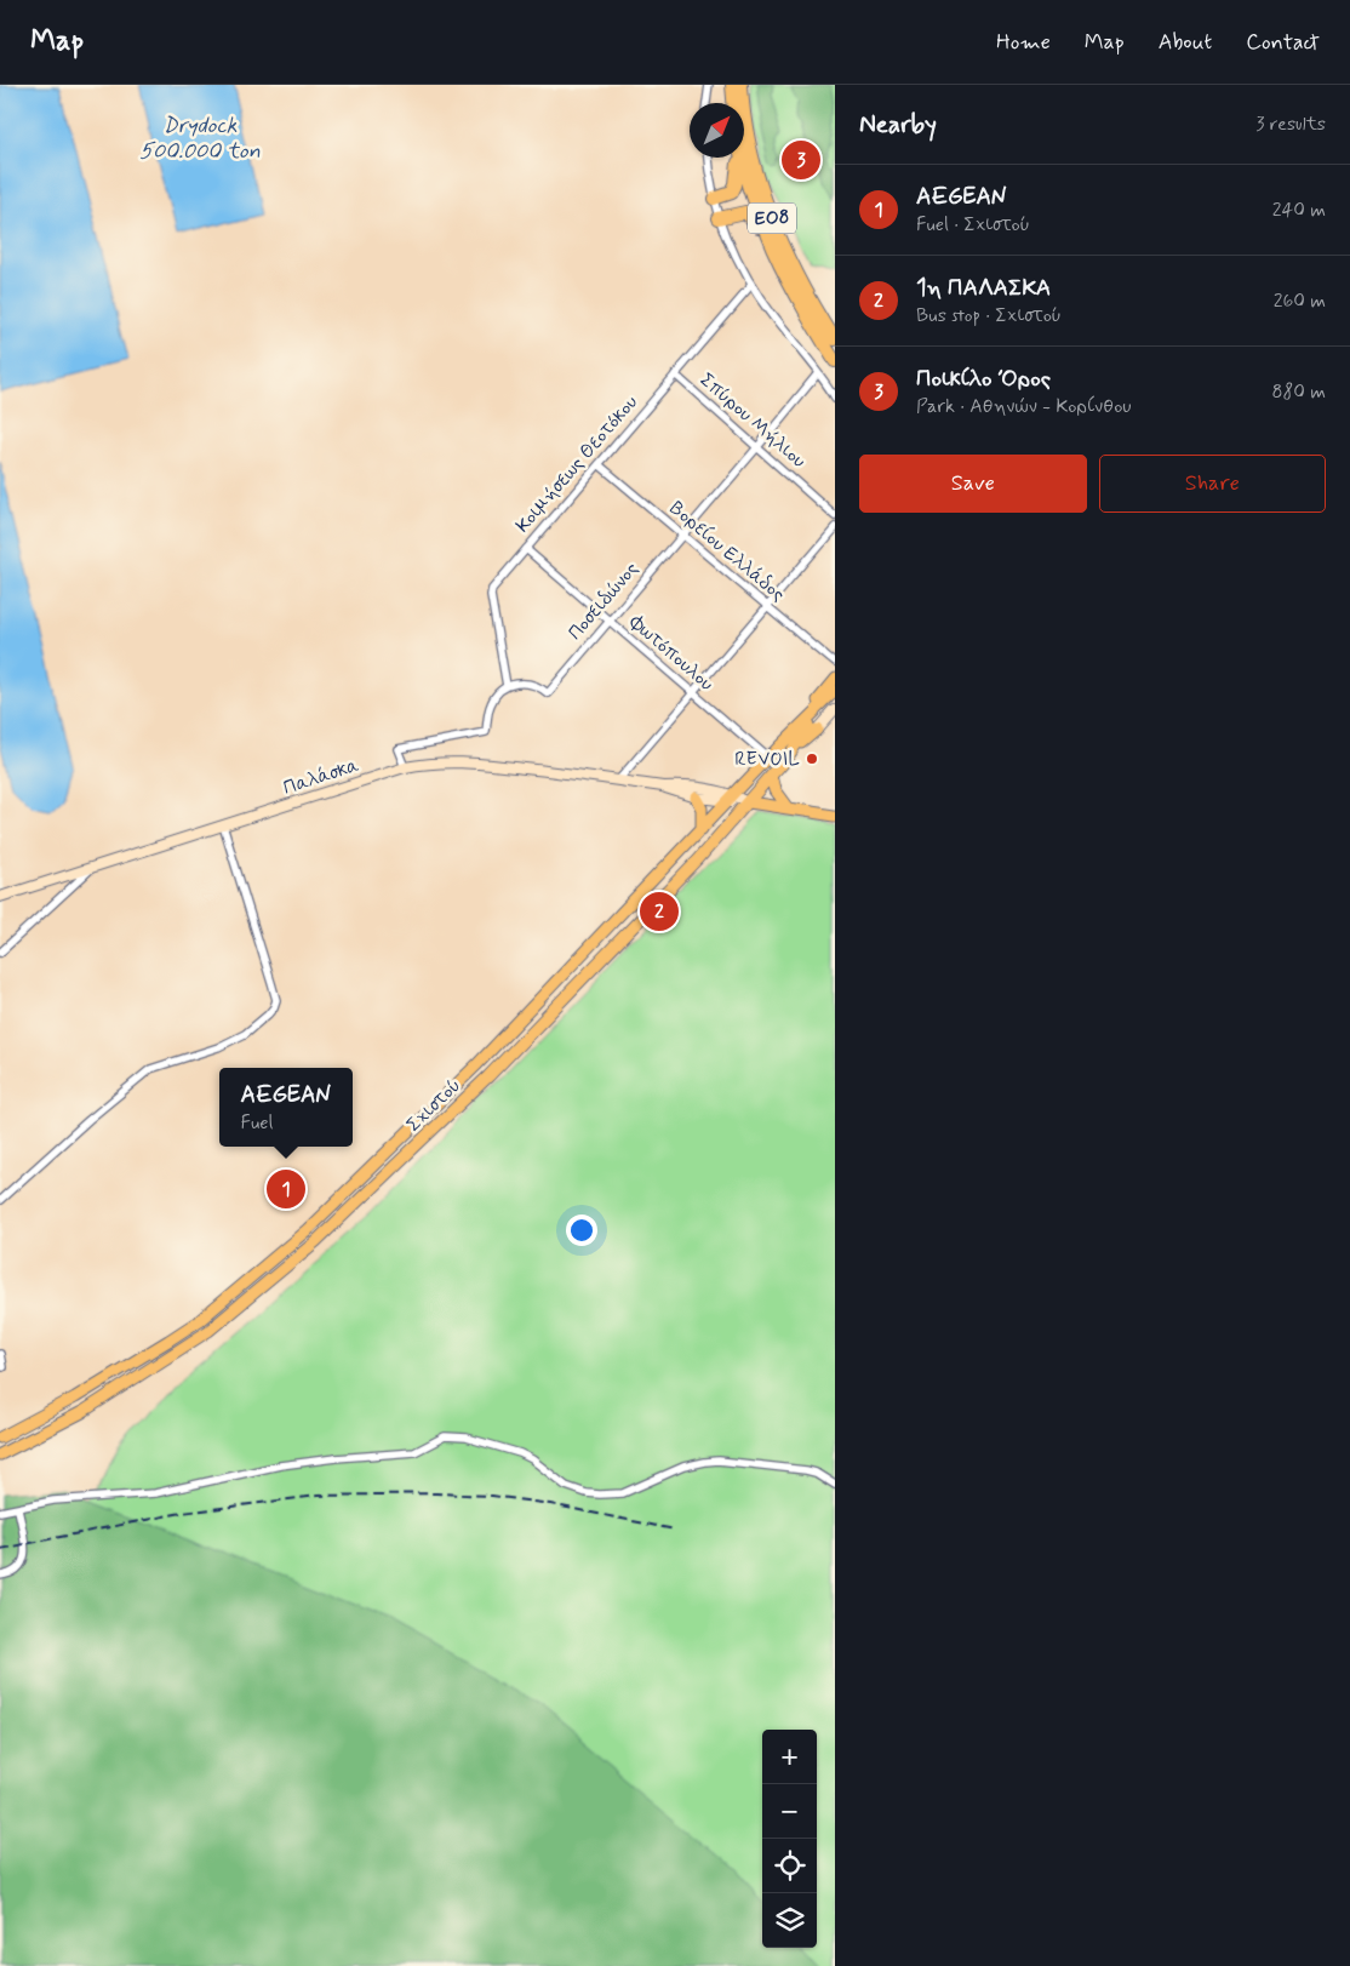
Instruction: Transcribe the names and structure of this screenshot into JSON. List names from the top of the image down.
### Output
{
  "streets": {
    "highway": ["ΕΟ8"],
    "main road": ["Σχιστού"],
    "street": [
      "Σπύρου Μήλιου",
      "Κοιμήσεως Θεοτόκου",
      "Βορείου Ελλάδος",
      "Ποσειδώνος",
      "Φωτόπουλου",
      "Παλάσκα"
    ]
  },
  "crossings": [
    ["Σπύρου Μήλιου", "Κοιμήσεως Θεοτόκου"],
    ["Σπύρου Μήλιου", "Ποσειδώνος"],
    ["Κοιμήσεως Θεοτόκου", "Βορείου Ελλάδος"],
    ["Κοιμήσεως Θεοτόκου", "Ποσειδώνος"],
    ["Κοιμήσεως Θεοτόκου", "Φωτόπουλου"],
    ["Βορείου Ελλάδος", "Ποσειδώνος"],
    ["Ποσειδώνος", "Φωτόπουλου"],
    ["Φωτόπουλου", "Σχιστού"],
    ["Παλάσκα", "Σχιστού"]
  ],
  "water": ["Drydock 500.000 ton"],
  "places": ["REVOIL"],
  "north": "top right",
  "page": {
    "header": "Map",
    "nav": [
      "Home",
      "Map",
      "About",
      "Contact"
    ],
    "heading": ["Nearby", "3 results"],
    "pins": ["3", "2", "1"],
    "list": [
      {
        "mark": "1",
        "name": "AEGEAN",
        "note": "Fuel · Σχιστού",
        "value": "240 m"
      },
      {
        "mark": "2",
        "name": "1η ΠΑΛΑΣΚΑ",
        "note": "Bus stop · Σχιστού",
        "value": "260 m"
      },
      {
        "mark": "3",
        "name": "Ποικίλο Όρος",
        "note": "Park · Αθηνών - Κορίνθου",
        "value": "880 m"
      }
    ],
    "buttons": ["Save", "Share"],
    "popup": ["AEGEAN", "Fuel"],
    "map_buttons": ["+", "−"]
  }
}
